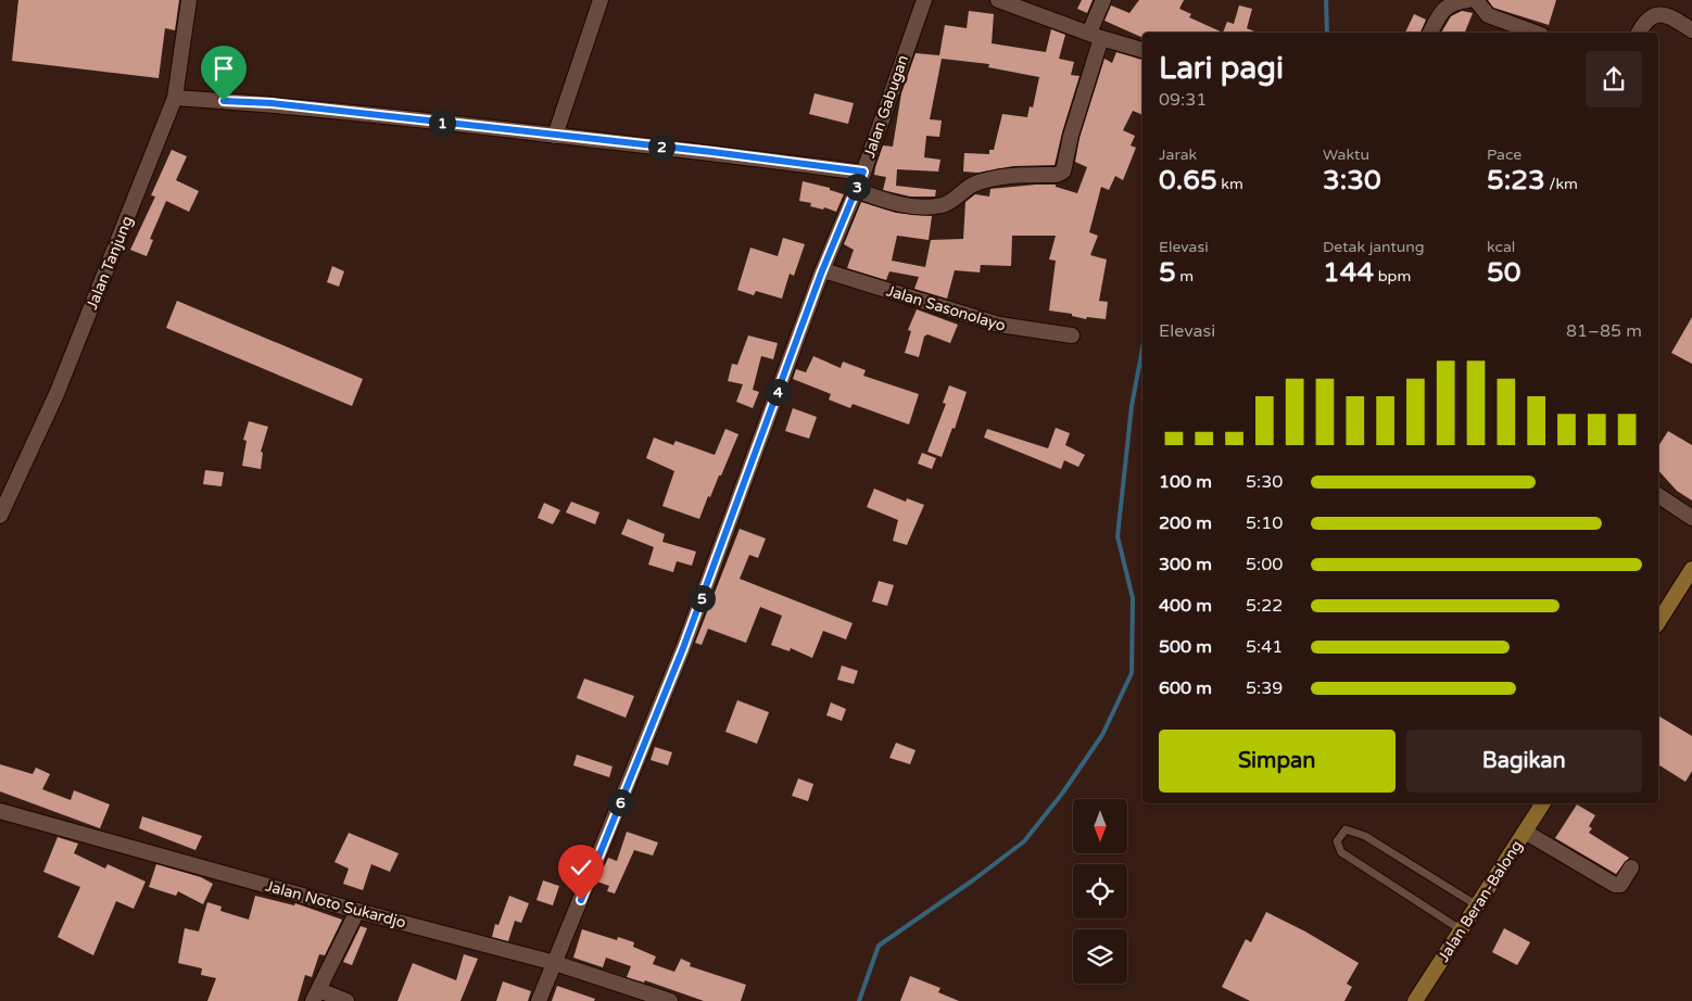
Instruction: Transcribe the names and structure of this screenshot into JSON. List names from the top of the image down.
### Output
{
  "streets": {
    "main road": ["Jalan Beran-Balong"],
    "street": [
      "Jalan Gabugan",
      "Jalan Tanjung",
      "Jalan Sasonolayo",
      "Jalan Noto Sukardjo"
    ]
  },
  "crossings": [
    ["Jalan Gabugan", "Jalan Sasonolayo"],
    ["Jalan Gabugan", "Jalan Noto Sukardjo"]
  ],
  "north": "bottom",
  "page": {
    "heading": ["Lari pagi", "09:31"],
    "pins": [
      "1",
      "2",
      "3",
      "4",
      "5",
      "6"
    ],
    "stats": [
      ["Jarak", "0.65 km"],
      ["Waktu", "3:30"],
      ["Pace", "5:23 /km"],
      ["Elevasi", "5 m"],
      ["Detak jantung", "144 bpm"],
      ["kcal", "50"]
    ],
    "chart": ["Elevasi", "81–85 m"],
    "list": [
      {
        "name": "100 m",
        "note": "5:30"
      },
      {
        "name": "200 m",
        "note": "5:10"
      },
      {
        "name": "300 m",
        "note": "5:00"
      },
      {
        "name": "400 m",
        "note": "5:22"
      },
      {
        "name": "500 m",
        "note": "5:41"
      },
      {
        "name": "600 m",
        "note": "5:39"
      }
    ],
    "buttons": ["Simpan", "Bagikan"]
  }
}
